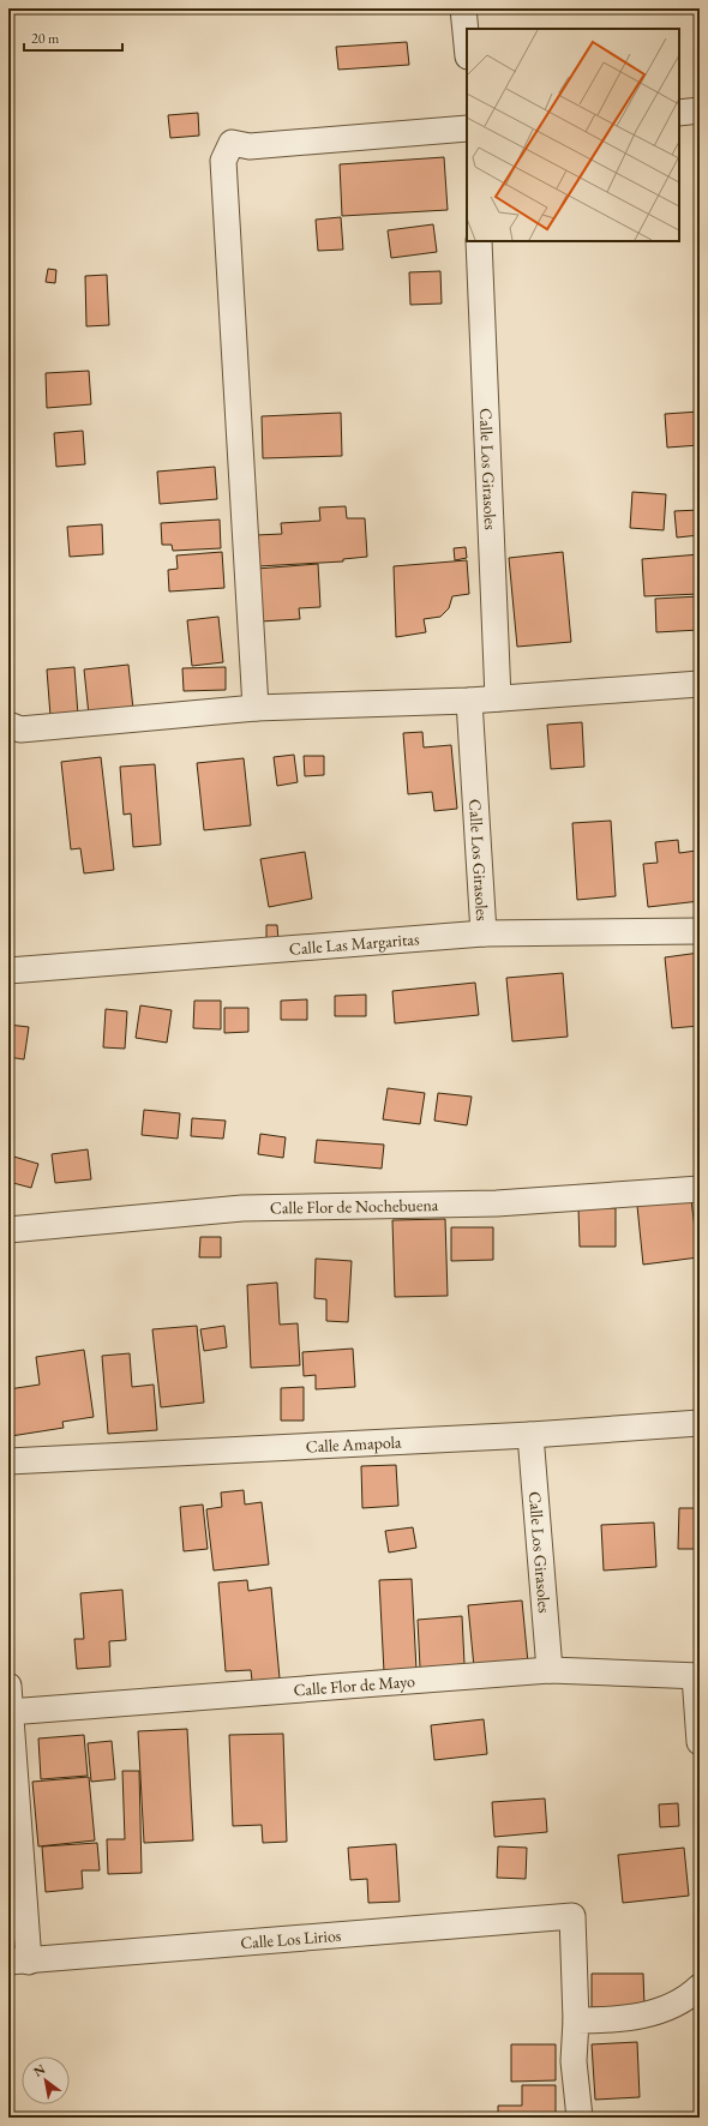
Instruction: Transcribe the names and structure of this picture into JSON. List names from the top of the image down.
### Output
{
  "streets": {
    "street": [
      "Calle Los Girasoles",
      "Calle Las Margaritas",
      "Calle Flor de Nochebuena",
      "Calle Amapola",
      "Calle Flor de Mayo",
      "Calle Los Lirios"
    ]
  },
  "crossings": [
    ["Calle Los Girasoles", "Calle Las Margaritas"],
    ["Calle Los Girasoles", "Calle Amapola"],
    ["Calle Los Girasoles", "Calle Flor de Mayo"]
  ],
  "scale_bar": "20 m",
  "north": "top left"
}
